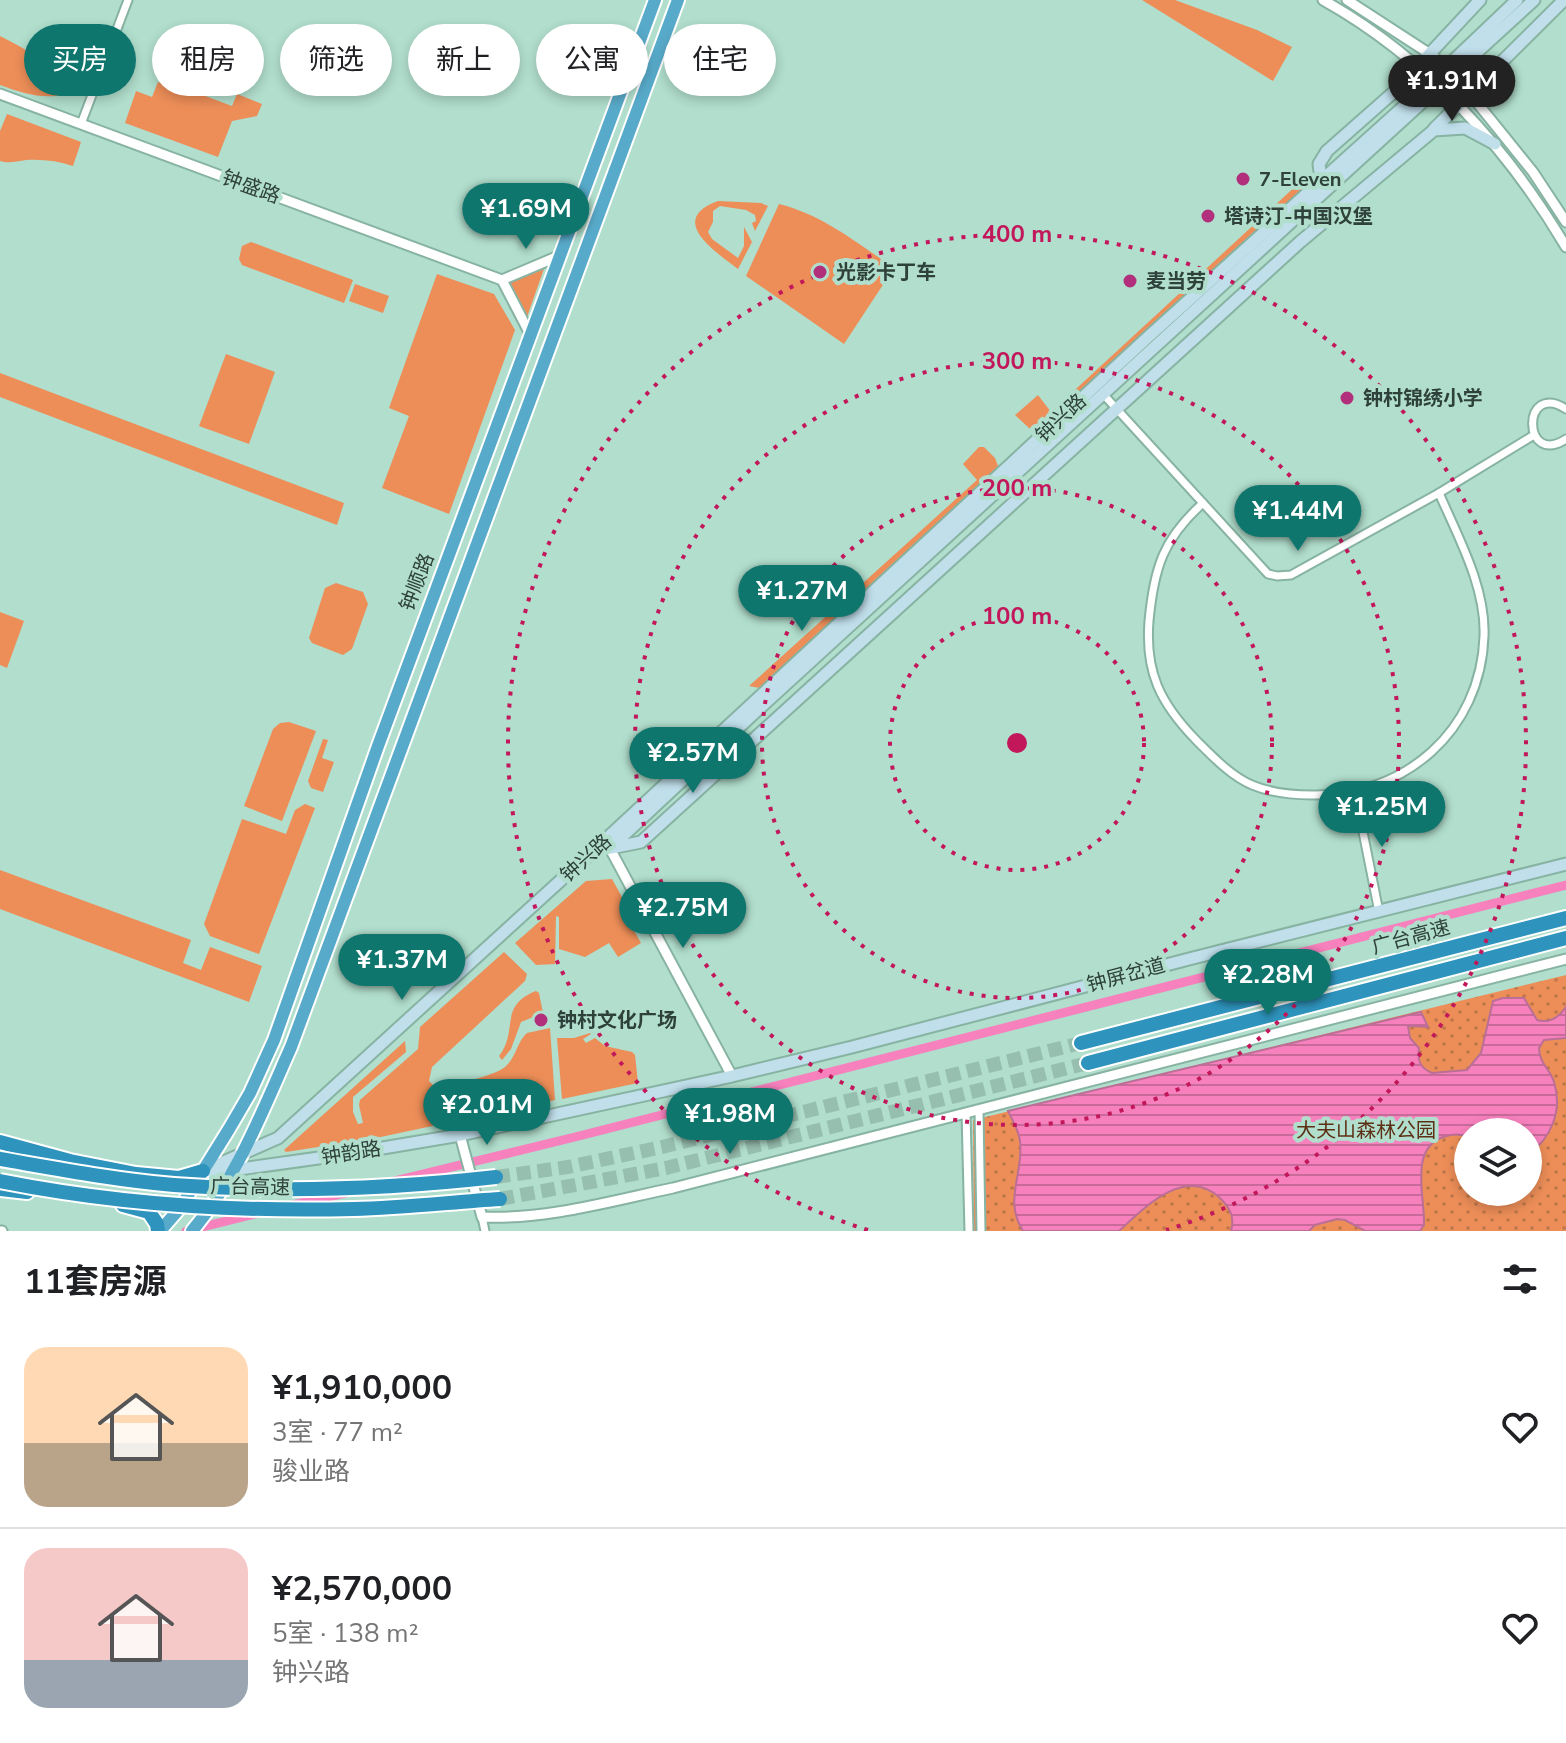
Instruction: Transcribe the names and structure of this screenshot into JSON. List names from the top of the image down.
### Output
{
  "streets": {
    "highway": ["钟顺路", "广台高速"],
    "main road": ["钟兴路", "钟屏岔道", "钟韵路"],
    "street": ["钟盛路"]
  },
  "crossings": [
    ["钟兴路", "钟顺路"],
    ["钟兴路", "钟韵路"],
    ["钟顺路", "钟韵路"],
    ["钟屏岔道", "钟韵路"]
  ],
  "parks": ["大夫山森林公园"],
  "places": [
    "7-Eleven",
    "塔诗汀-中国汉堡",
    "光影卡丁车",
    "麦当劳",
    "钟村锦绣小学",
    "钟村文化广场"
  ],
  "page": {
    "chip": [
      "买房",
      "租房",
      "筛选",
      "新上",
      "公寓",
      "住宅"
    ],
    "price": [
      "¥1.91M",
      "¥1.69M",
      "¥1.44M",
      "¥1.27M",
      "¥2.57M",
      "¥1.25M",
      "¥2.75M",
      "¥1.37M",
      "¥2.28M",
      "¥2.01M",
      "¥1.98M"
    ],
    "heading": "11套房源",
    "list": [
      {
        "name": "¥1,910,000",
        "note": "3室 · 77 m² · 骏业路"
      },
      {
        "name": "¥2,570,000",
        "note": "5室 · 138 m² · 钟兴路"
      }
    ]
  },
  "rings": [
    "400 m",
    "300 m",
    "200 m",
    "100 m"
  ]
}
